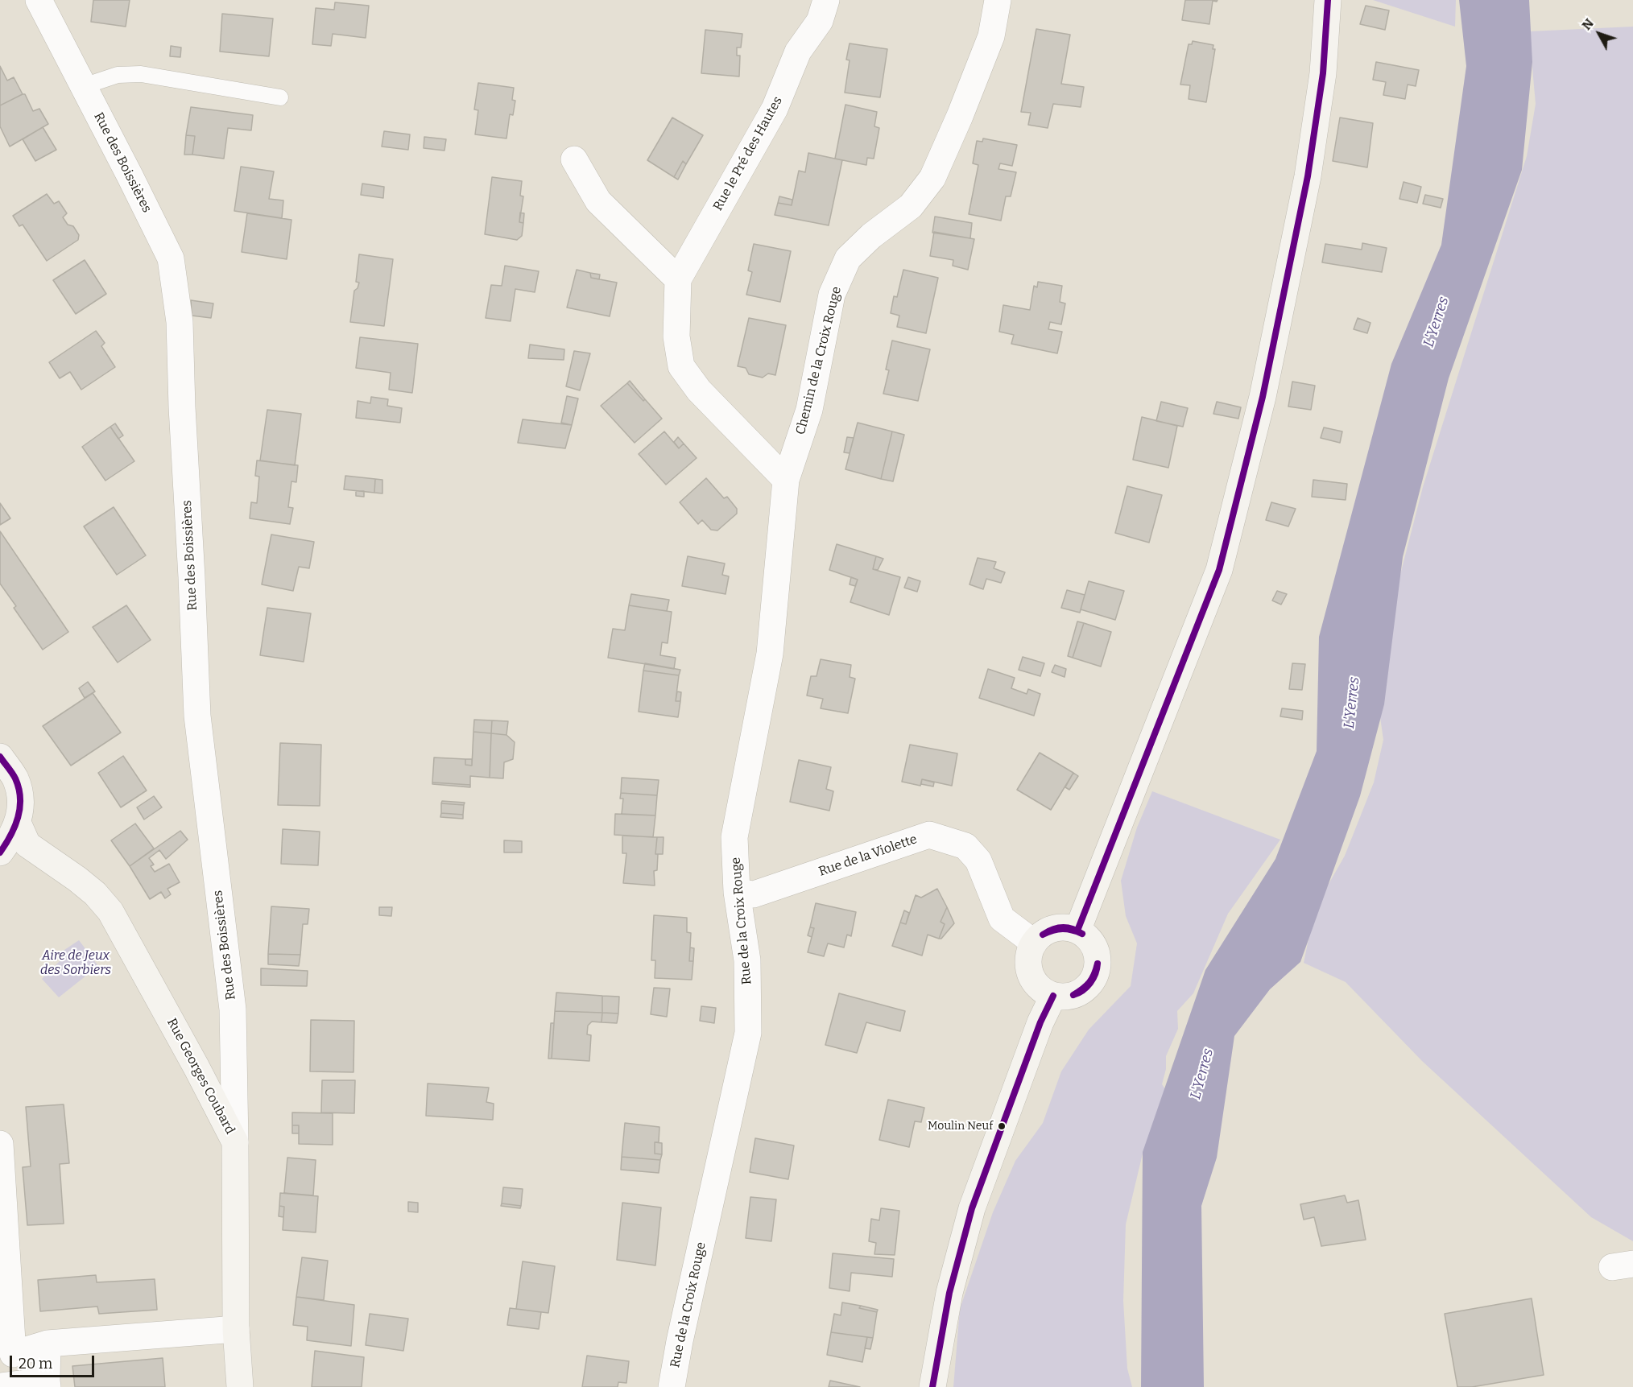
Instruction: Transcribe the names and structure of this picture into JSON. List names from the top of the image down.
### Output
{
  "streets": {
    "street": [
      "Rue le Pré des Hautes",
      "Rue des Boissières",
      "Chemin de la Croix Rouge",
      "Rue de la Violette",
      "Rue de la Croix Rouge",
      "Rue Georges Coubard"
    ]
  },
  "crossings": [
    ["Rue le Pré des Hautes", "Chemin de la Croix Rouge"],
    ["Rue le Pré des Hautes", "Rue de la Croix Rouge"],
    ["Rue des Boissières", "Rue Georges Coubard"],
    ["Chemin de la Croix Rouge", "Rue de la Croix Rouge"],
    ["Rue de la Violette", "Rue de la Croix Rouge"]
  ],
  "water": ["L'Yerres"],
  "parks": ["Aire de Jeux des Sorbiers"],
  "places": ["Moulin Neuf"],
  "scale_bar": "20 m",
  "north": "top left"
}
